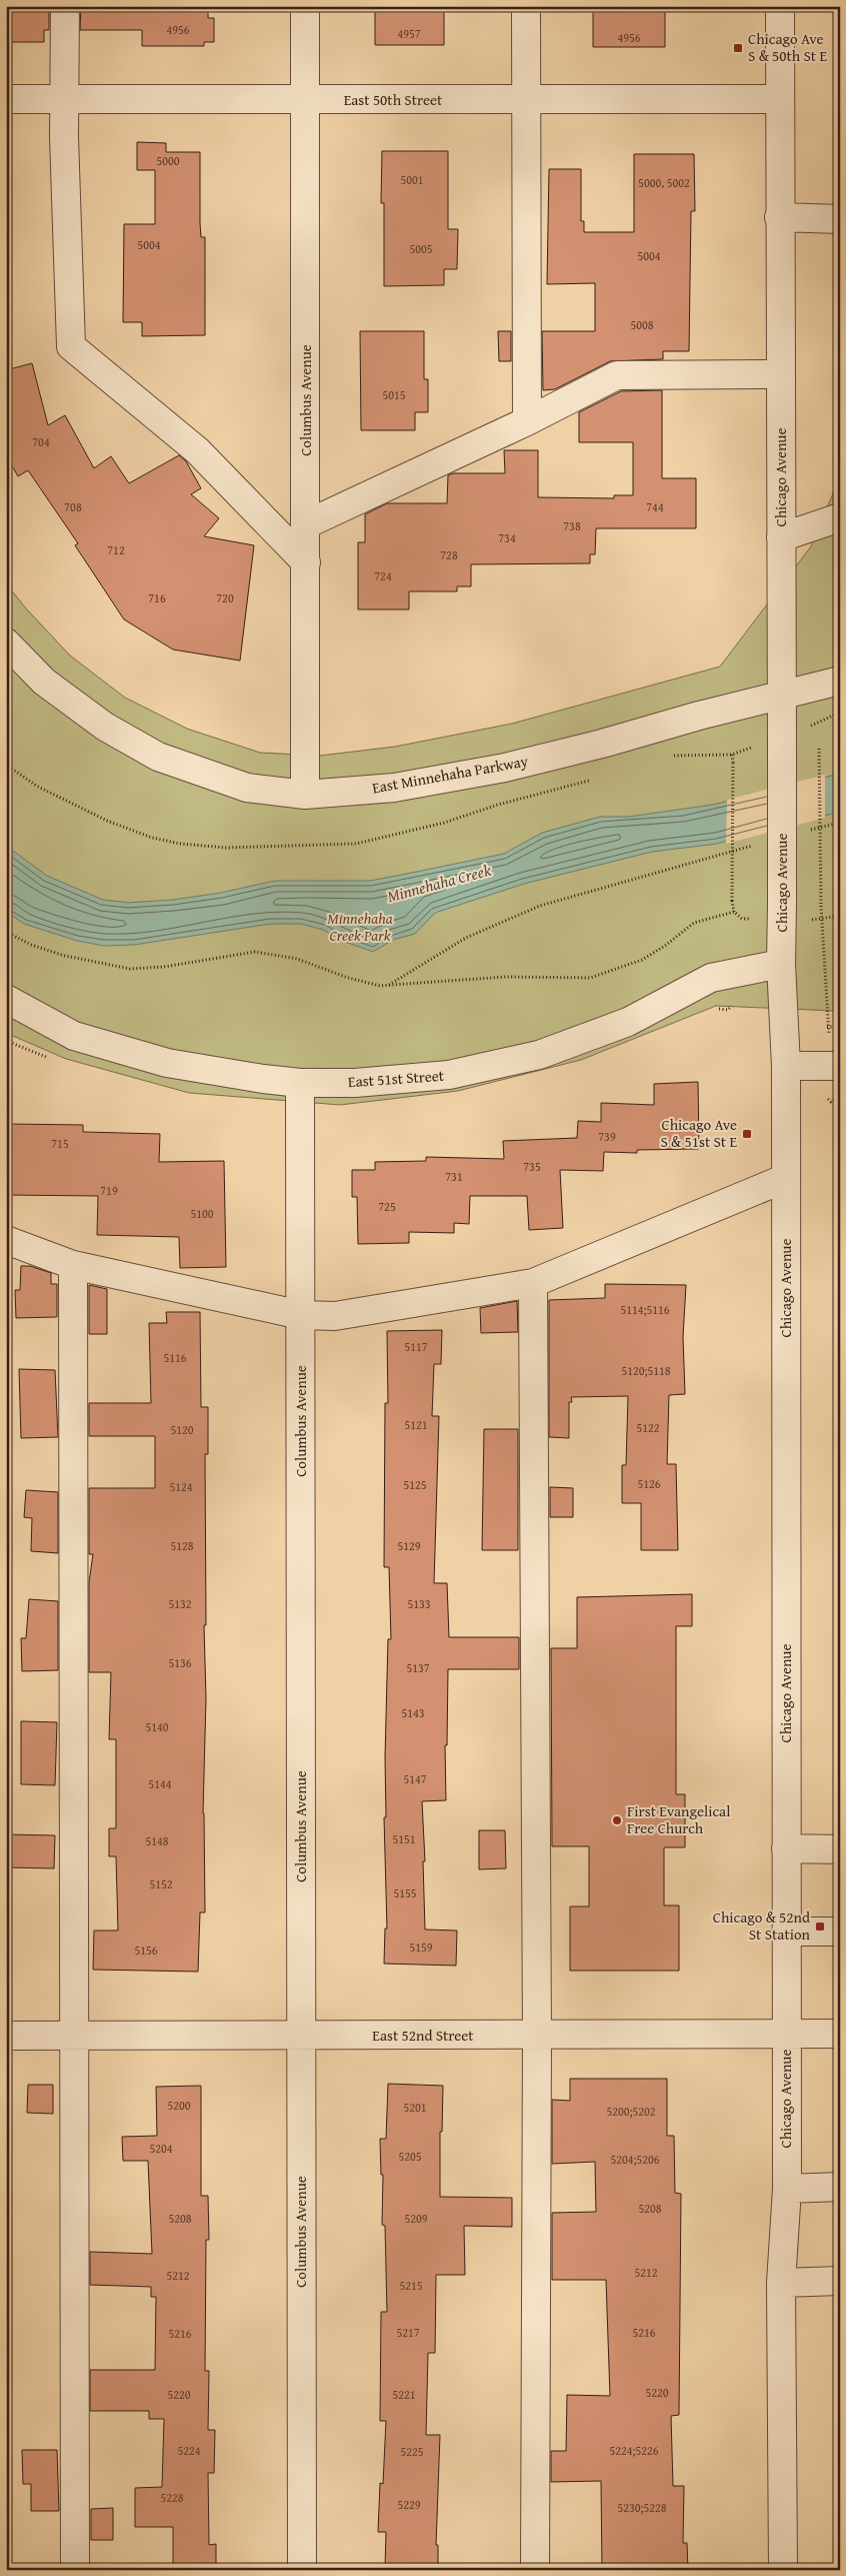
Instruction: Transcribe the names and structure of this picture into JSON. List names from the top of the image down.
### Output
{
  "streets": {
    "street": [
      "East 50th Street",
      "Columbus Avenue",
      "Chicago Avenue",
      "East Minnehaha Parkway",
      "East 51st Street",
      "East 52nd Street"
    ]
  },
  "crossings": [
    ["East 50th Street", "Columbus Avenue"],
    ["East 50th Street", "Chicago Avenue"],
    ["Columbus Avenue", "East Minnehaha Parkway"],
    ["Columbus Avenue", "East 51st Street"],
    ["Columbus Avenue", "East 52nd Street"],
    ["Chicago Avenue", "East Minnehaha Parkway"],
    ["Chicago Avenue", "East 51st Street"],
    ["Chicago Avenue", "East 52nd Street"]
  ],
  "water": ["Minnehaha Creek"],
  "parks": ["Minnehaha Creek Park"],
  "places": {
    "transit": ["Chicago Ave S & 50th St E", "Chicago Ave S & 51st St E", "Chicago & 52nd St Station"],
    "other": ["First Evangelical Free Church"]
  },
  "house_numbers": [
    "4956",
    "4957",
    "4956",
    "5000",
    "5001",
    "5000, 5002",
    "5004",
    "5005",
    "5004",
    "5008",
    "5015",
    "704",
    "708",
    "744",
    "738",
    "734",
    "712",
    "728",
    "724",
    "716",
    "720",
    "739",
    "715",
    "735",
    "731",
    "719",
    "725",
    "5100",
    "5114;5116",
    "5117",
    "5116",
    "5120;5118",
    "5121",
    "5122",
    "5120",
    "5126",
    "5125",
    "5124",
    "5128",
    "5129",
    "5132",
    "5133",
    "5136",
    "5137",
    "5143",
    "5140",
    "5147",
    "5144",
    "5151",
    "5148",
    "5152",
    "5155",
    "5159",
    "5156",
    "5200",
    "5201",
    "5200;5202",
    "5204",
    "5205",
    "5204;5206",
    "5208",
    "5208",
    "5209",
    "5212",
    "5212",
    "5215",
    "5217",
    "5216",
    "5216",
    "5220",
    "5220",
    "5221",
    "5224",
    "5224;5226",
    "5225",
    "5228",
    "5229",
    "5230;5228"
  ]
}
